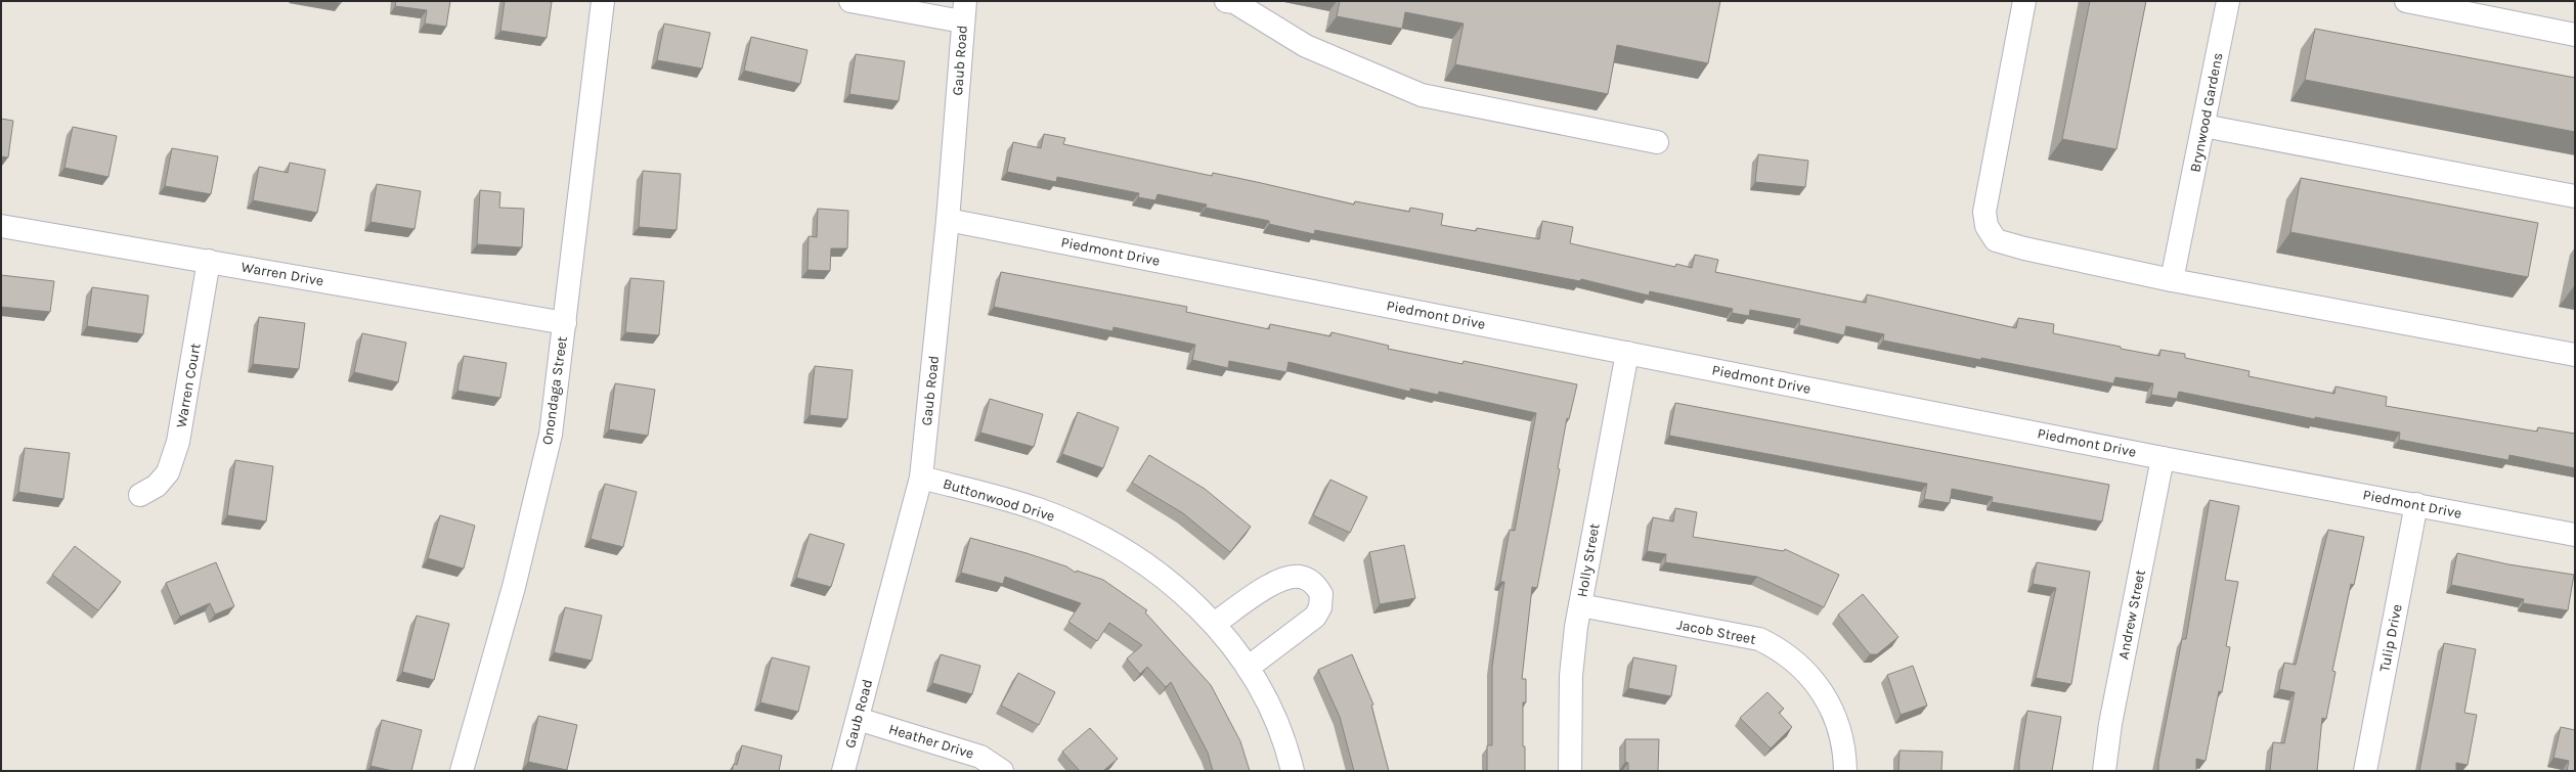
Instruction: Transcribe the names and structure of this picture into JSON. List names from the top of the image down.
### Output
{
  "streets": {
    "street": [
      "Gaub Road",
      "Brynwood Gardens",
      "Piedmont Drive",
      "Warren Drive",
      "Warren Court",
      "Onondaga Street",
      "Buttonwood Drive",
      "Holly Street",
      "Andrew Street",
      "Jacob Street",
      "Tulip Drive",
      "Heather Drive"
    ]
  },
  "crossings": [
    ["Gaub Road", "Piedmont Drive"],
    ["Gaub Road", "Buttonwood Drive"],
    ["Gaub Road", "Heather Drive"],
    ["Piedmont Drive", "Holly Street"],
    ["Piedmont Drive", "Andrew Street"],
    ["Piedmont Drive", "Tulip Drive"],
    ["Warren Drive", "Warren Court"],
    ["Warren Drive", "Onondaga Street"],
    ["Holly Street", "Jacob Street"]
  ]
}
